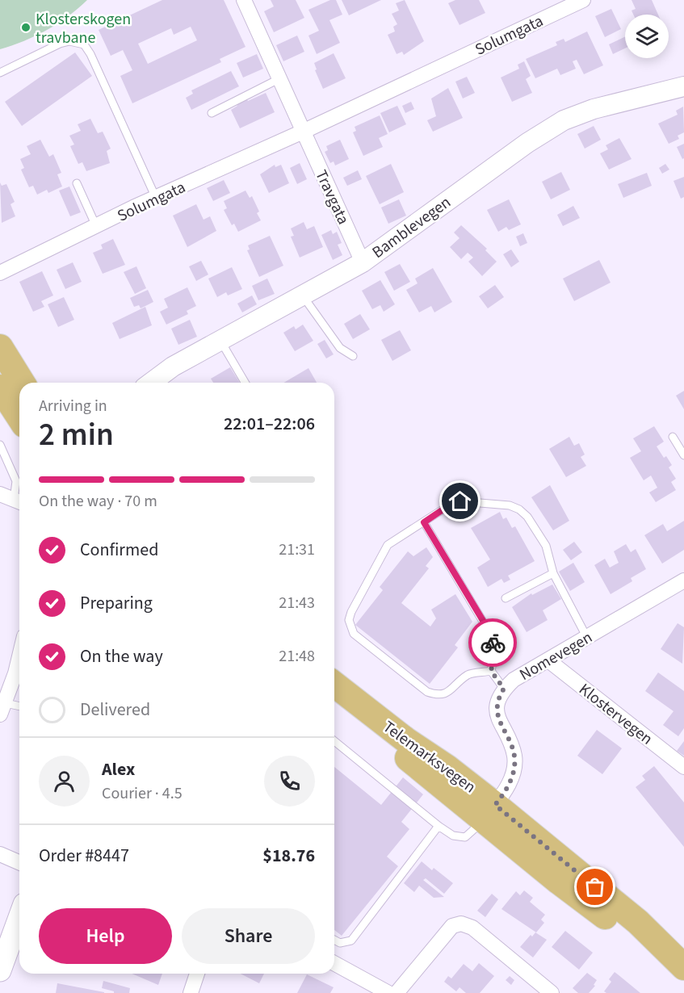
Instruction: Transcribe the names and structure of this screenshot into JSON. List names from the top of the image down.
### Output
{
  "streets": {
    "highway": ["Telemarksvegen"],
    "street": [
      "Solumgata",
      "Travgata",
      "Bamblevegen",
      "Nomevegen",
      "Klostervegen"
    ]
  },
  "crossings": [
    ["Solumgata", "Travgata"],
    ["Travgata", "Bamblevegen"],
    ["Nomevegen", "Klostervegen"],
    ["Nomevegen", "Telemarksvegen"]
  ],
  "places": ["Klosterskogen travbane"],
  "page": {
    "heading": ["2 min", "Arriving in", "22:01–22:06"],
    "panel": [
      "Alex",
      "Courier · 4.5",
      "Order #8447",
      "$18.76"
    ],
    "bar": "On the way · 70 m",
    "list": [
      ["Confirmed", "21:31"],
      ["Preparing", "21:43"],
      ["On the way", "21:48"],
      "Delivered"
    ],
    "buttons": ["Help", "Share"]
  }
}
